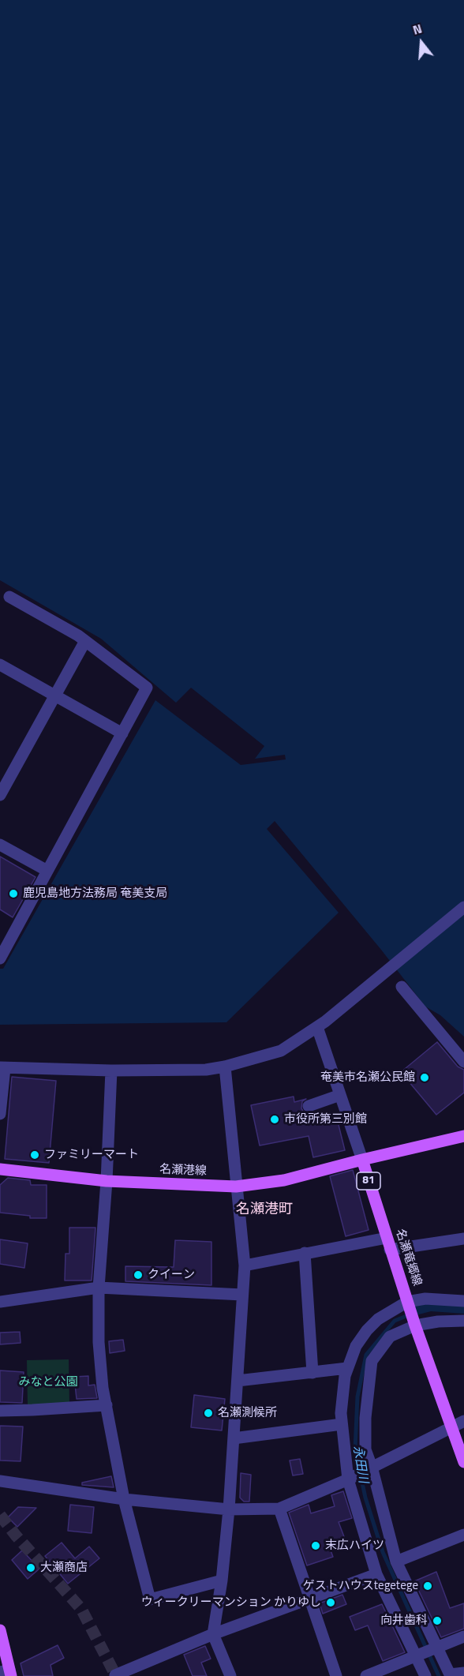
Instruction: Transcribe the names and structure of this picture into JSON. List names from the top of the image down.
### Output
{
  "streets": {
    "main road": ["名瀬港線", "81", "名瀬竜郷線"]
  },
  "crossings": [
    ["名瀬港線", "81"],
    ["名瀬港線", "名瀬竜郷線"],
    ["81", "名瀬竜郷線"]
  ],
  "districts": ["名瀬港町"],
  "water": ["永田川"],
  "parks": ["みなと公園"],
  "places": [
    "鹿児島地方法務局 奄美支局",
    "奄美市名瀬公民館",
    "市役所第三別館",
    "ファミリーマート",
    "クイーン",
    "名瀬測候所",
    "末広ハイツ",
    "大瀬商店",
    "ゲストハウスtegetege",
    "ウィークリーマンション かりゆし",
    "向井歯科"
  ],
  "north": "top"
}
